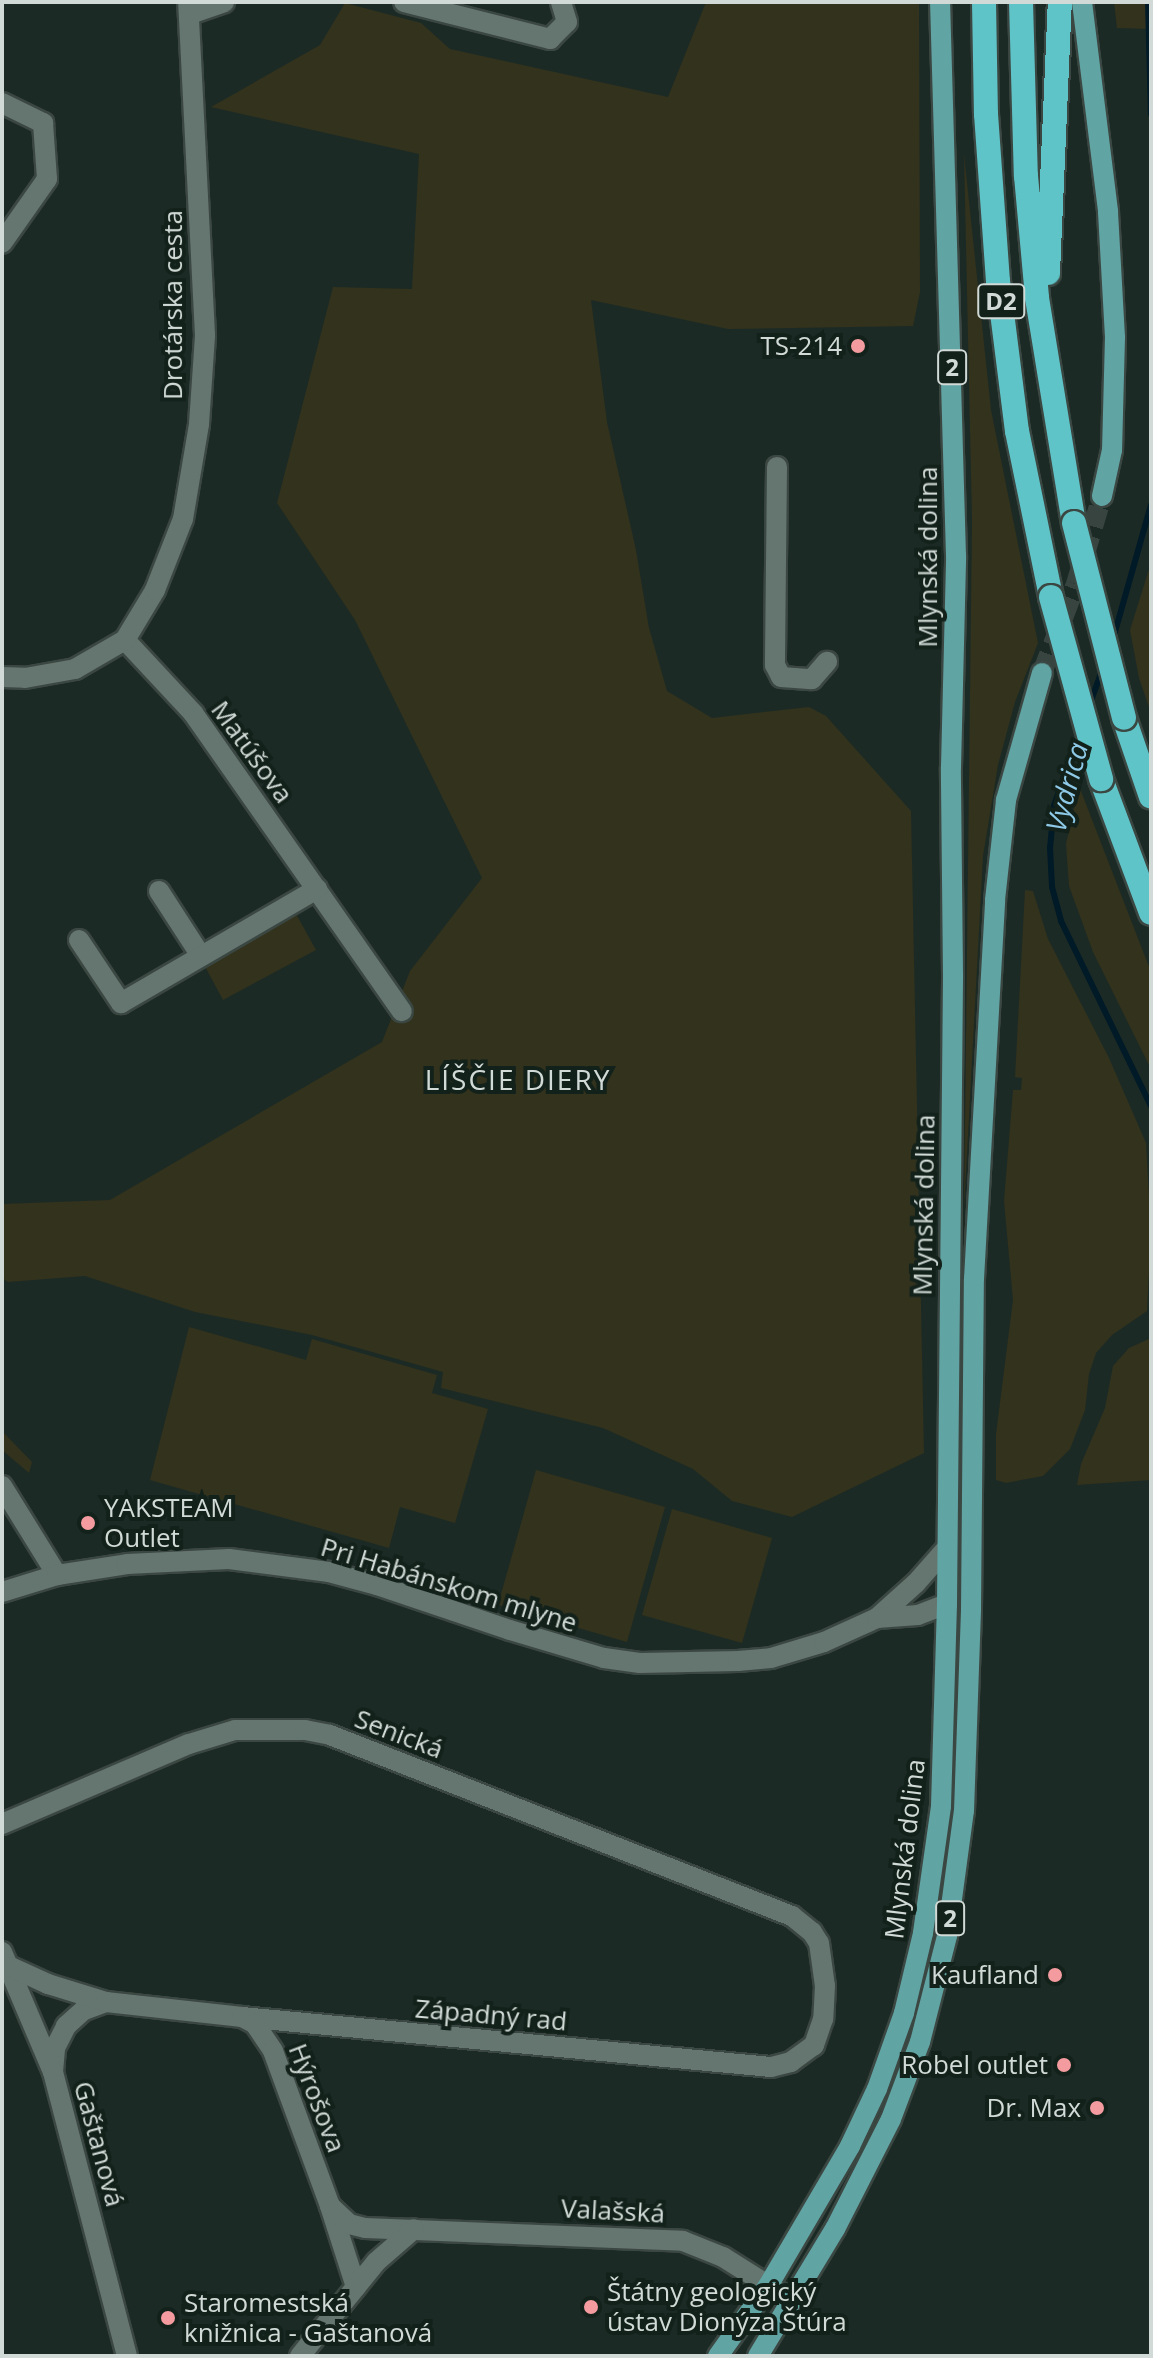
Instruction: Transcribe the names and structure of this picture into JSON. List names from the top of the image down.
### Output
{
  "streets": {
    "highway": ["D2"],
    "main road": ["2", "Mlynská dolina"],
    "street": [
      "Drotárska cesta",
      "Matúšova",
      "Pri Habánskom mlyne",
      "Senická",
      "Západný rad",
      "Hýrošova",
      "Gaštanová",
      "Valašská"
    ]
  },
  "crossings": [
    ["Drotárska cesta", "Matúšova"],
    ["Mlynská dolina", "Pri Habánskom mlyne"],
    ["Mlynská dolina", "Valašská"],
    ["Senická", "Západný rad"],
    ["Západný rad", "Hýrošova"],
    ["Západný rad", "Gaštanová"],
    ["Hýrošova", "Valašská"]
  ],
  "districts": ["LÍŠČIE DIERY"],
  "water": ["Vydrica"],
  "places": [
    "TS-214",
    "YAKSTEAM Outlet",
    "Kaufland",
    "Robel outlet",
    "Dr. Max",
    "Štátny geologický ústav Dionýza Štúra",
    "Staromestská knižnica - Gaštanová"
  ]
}
